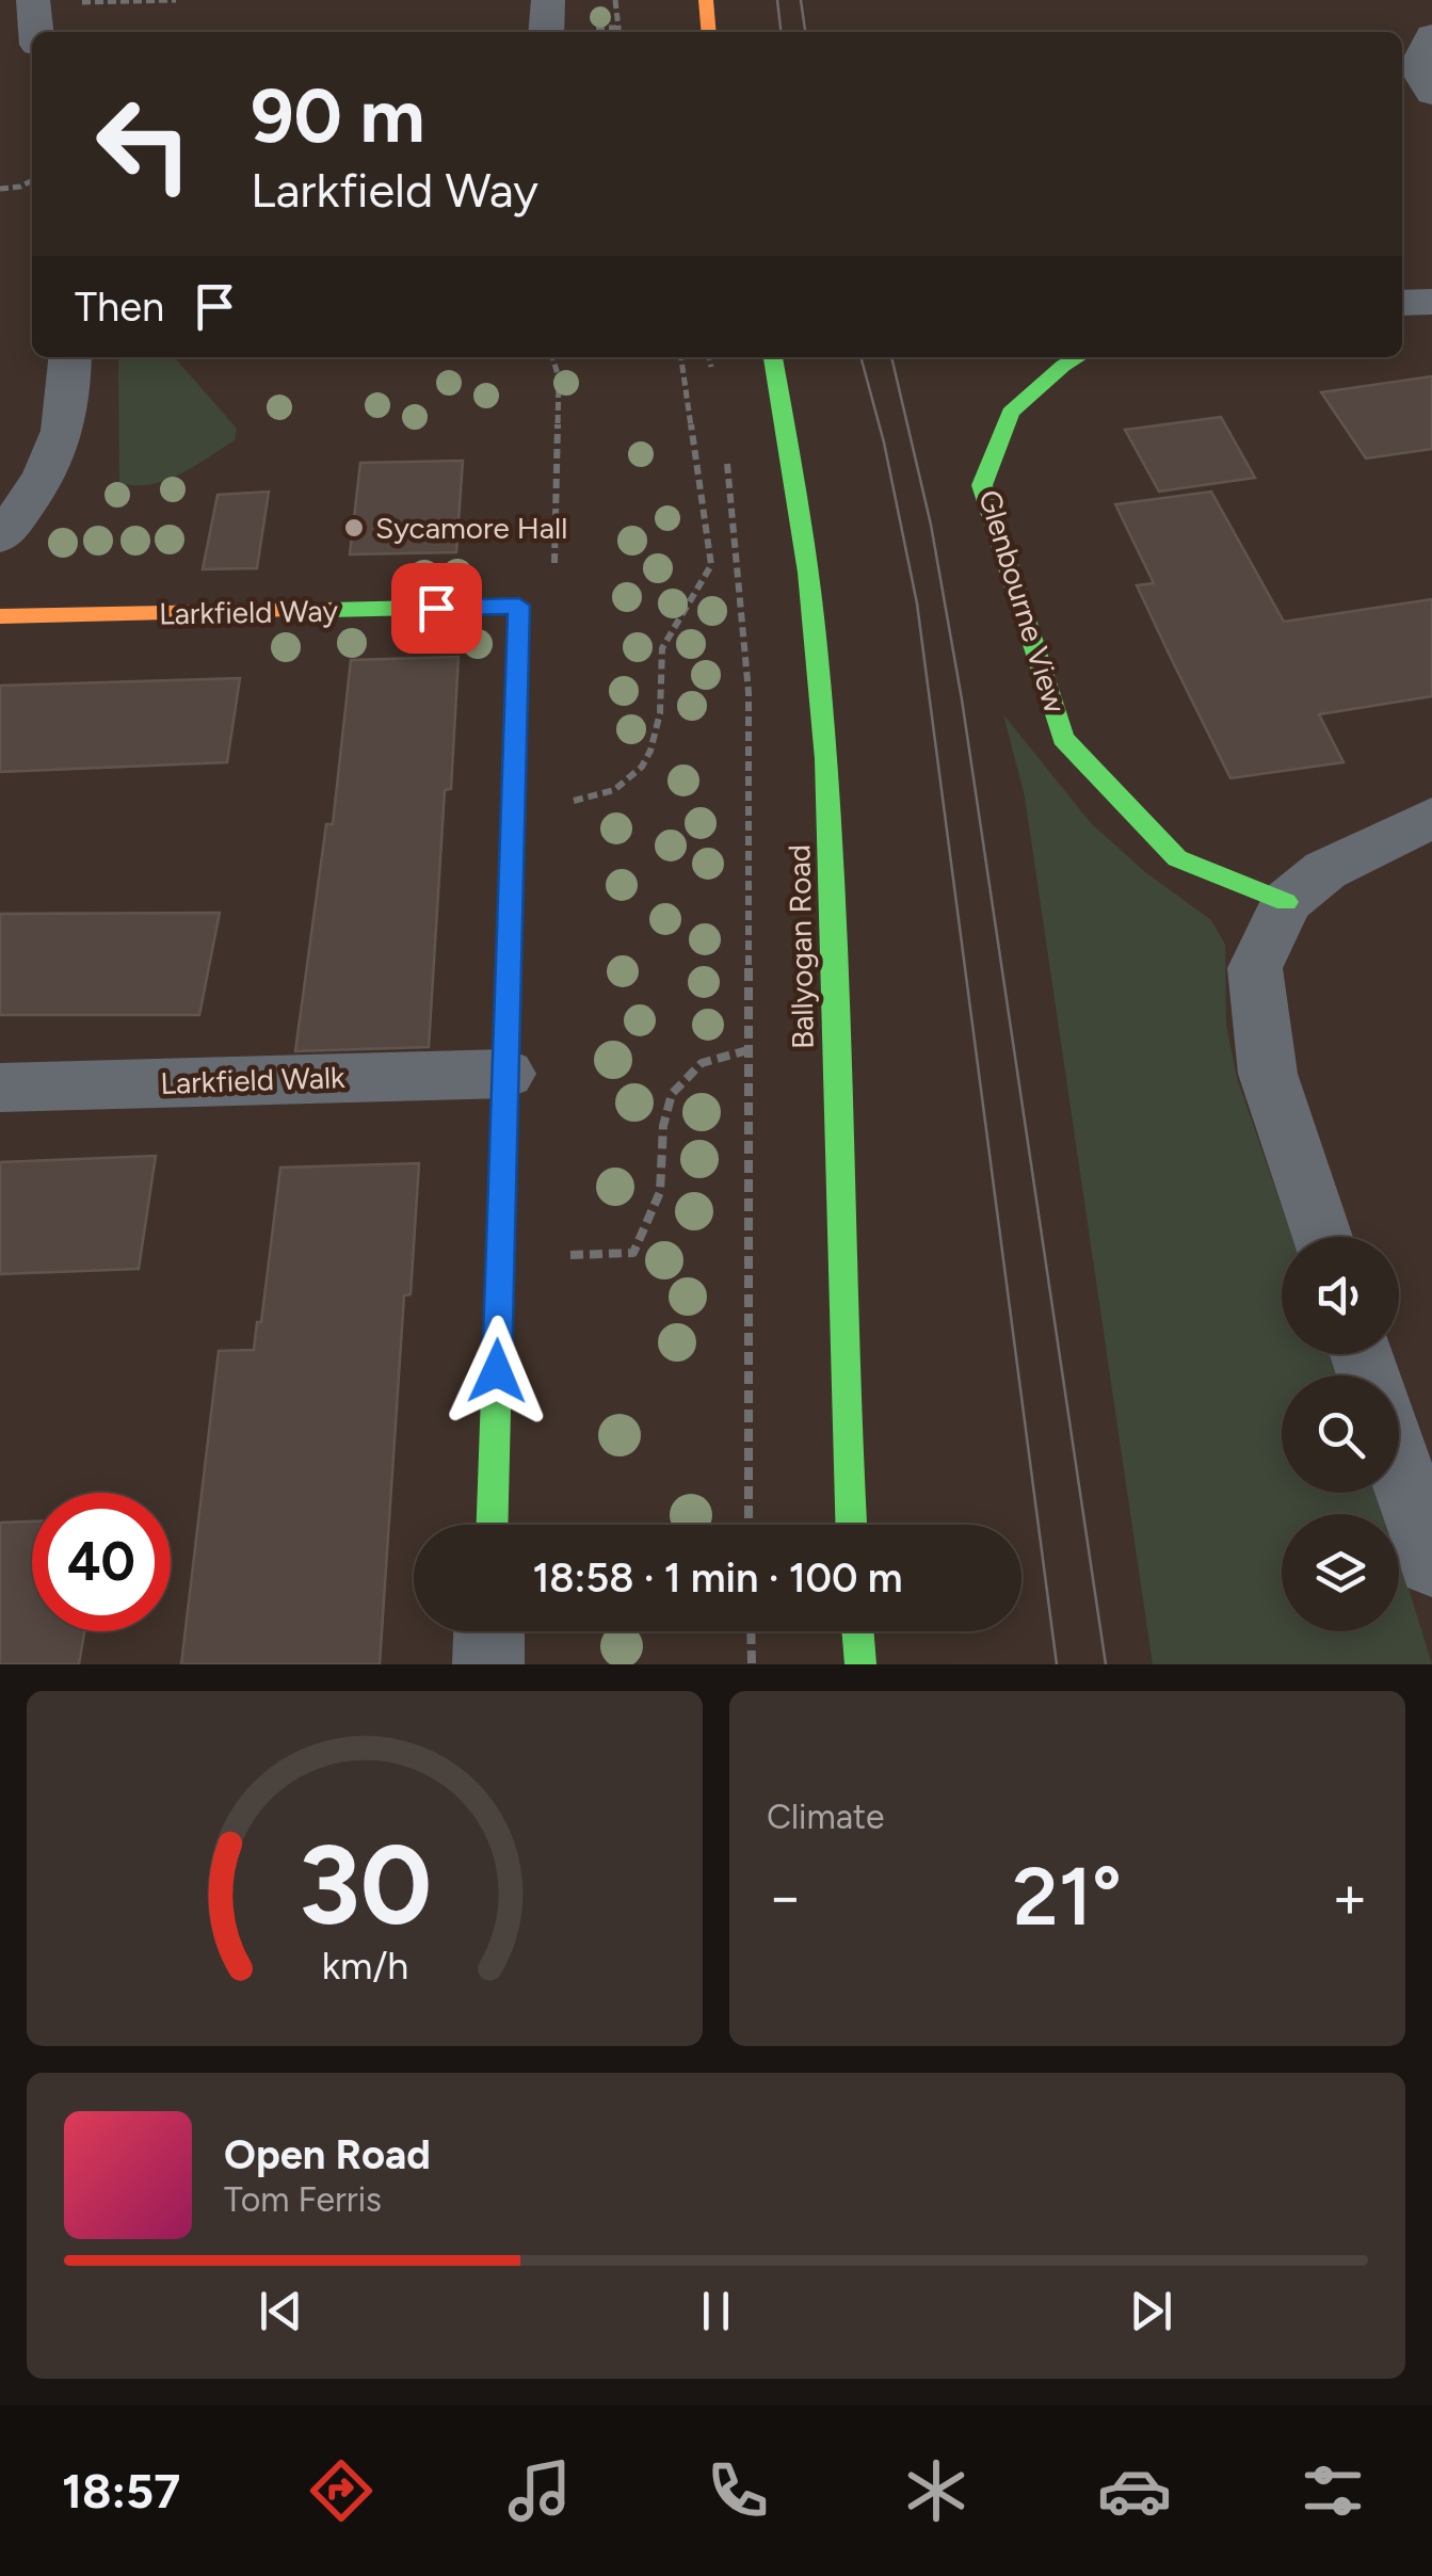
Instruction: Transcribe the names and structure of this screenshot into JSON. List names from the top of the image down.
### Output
{
  "streets": {
    "street": [
      "Glenbourne View",
      "Larkfield Way",
      "Ballyogan Road",
      "Larkfield Walk"
    ]
  },
  "places": ["Sycamore Hall"],
  "page": {
    "turn": ["90 m", "Larkfield Way"],
    "then": "Then",
    "limit": "40",
    "trip": "18:58 · 1 min · 100 m",
    "tile": "Climate",
    "heat": ["−", "21°", "+"],
    "song": ["Open Road", "Tom Ferris"],
    "tabs": "18:57",
    "gauge": ["30", "km/h"]
  }
}
